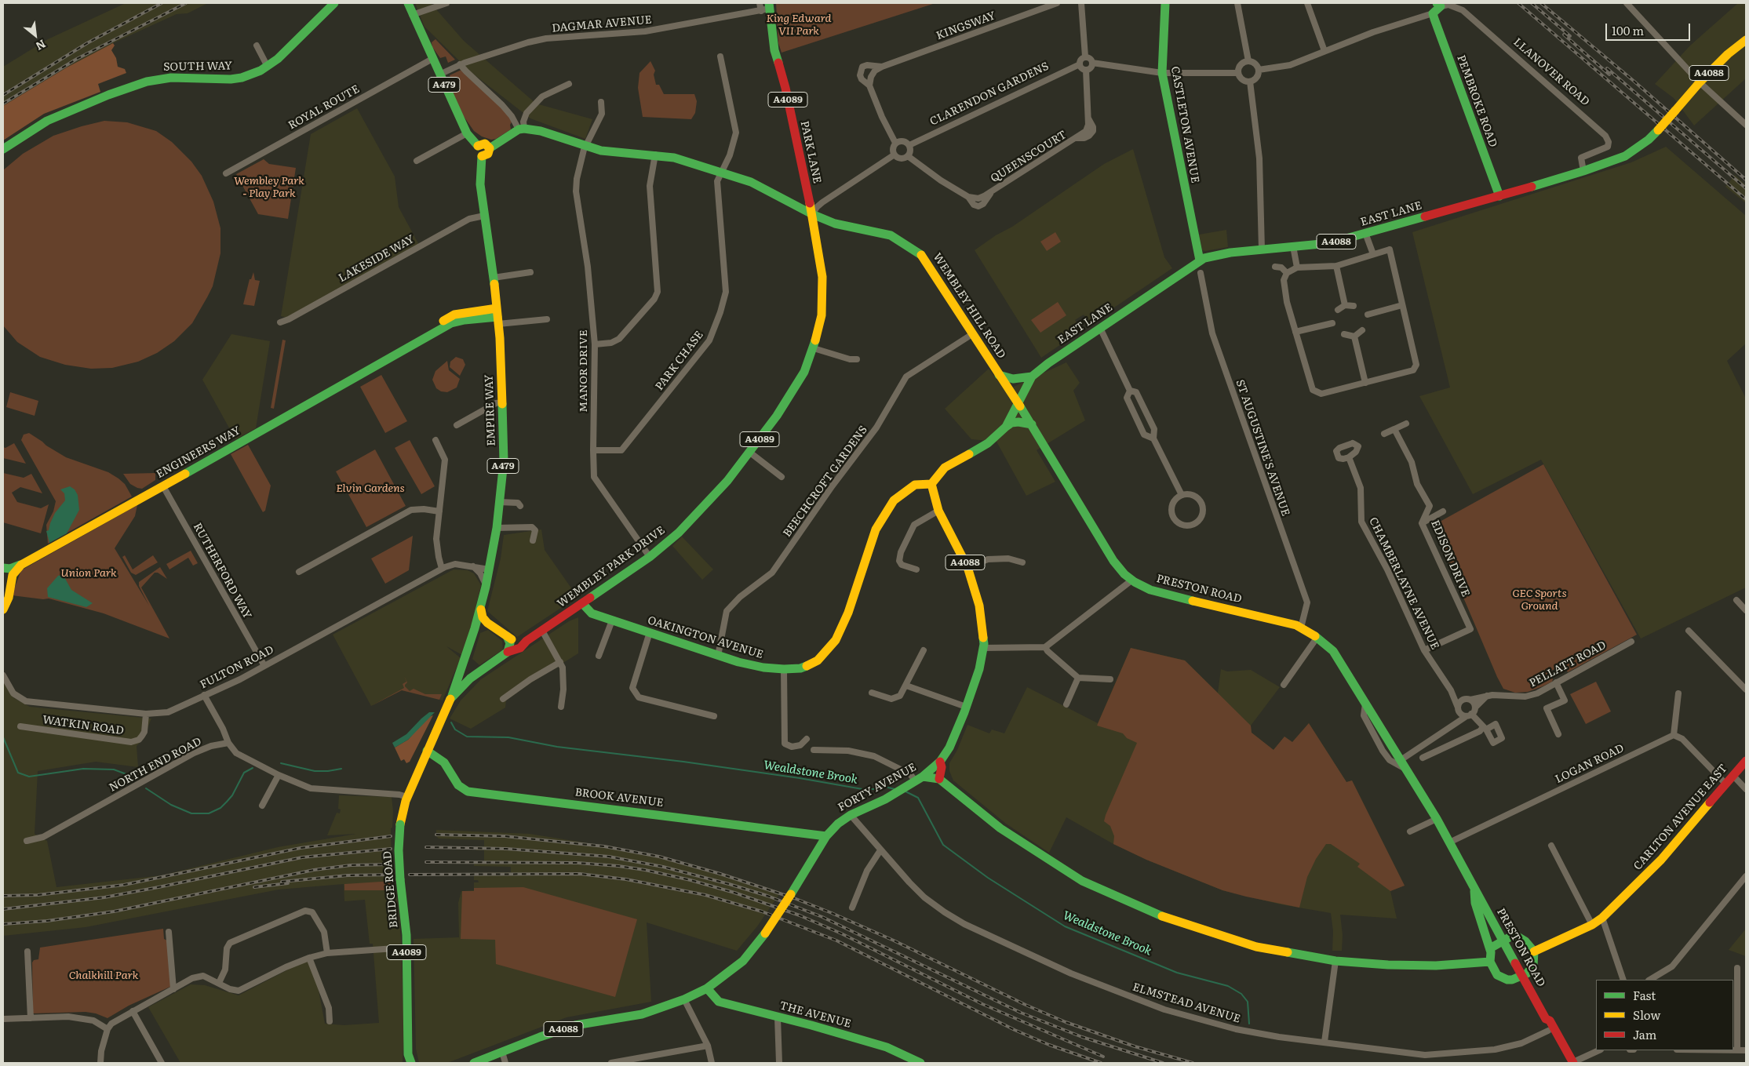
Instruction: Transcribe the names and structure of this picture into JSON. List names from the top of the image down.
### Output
{
  "streets": {
    "street": [
      "DAGMAR AVENUE",
      "KINGSWAY",
      "SOUTH WAY",
      "LLANOVER ROAD",
      "A4088",
      "A479",
      "CLARENDON GARDENS",
      "A4089",
      "PEMBROKE ROAD",
      "ROYAL ROUTE",
      "CASTLETON AVENUE",
      "PARK LANE",
      "QUEENSCOURT",
      "EAST LANE",
      "LAKESIDE WAY",
      "WEMBLEY HILL ROAD",
      "PARK CHASE",
      "MANOR DRIVE",
      "EMPIRE WAY",
      "ST AUGUSTINE'S AVENUE",
      "ENGINEERS WAY",
      "BEECHCROFT GARDENS",
      "EDISON DRIVE",
      "WEMBLEY PARK DRIVE",
      "RUTHERFORD WAY",
      "CHAMBERLAYNE AVENUE",
      "PRESTON ROAD",
      "OAKINGTON AVENUE",
      "PELLATT ROAD",
      "FULTON ROAD",
      "WATKIN ROAD",
      "LOGAN ROAD",
      "NORTH END ROAD",
      "FORTY AVENUE",
      "BROOK AVENUE",
      "CARLTON AVENUE EAST",
      "BRIDGE ROAD",
      "ELMSTEAD AVENUE",
      "THE AVENUE"
    ]
  },
  "crossings": [
    ["DAGMAR AVENUE", "PARK LANE"],
    ["DAGMAR AVENUE", "EMPIRE WAY"],
    ["KINGSWAY", "CLARENDON GARDENS"],
    ["KINGSWAY", "QUEENSCOURT"],
    ["LLANOVER ROAD", "EAST LANE"],
    ["A4088", "EAST LANE"],
    ["A4088", "WEMBLEY HILL ROAD"],
    ["A4088", "PRESTON ROAD"],
    ["A4088", "OAKINGTON AVENUE"],
    ["A4088", "FORTY AVENUE"],
    ["A479", "EMPIRE WAY"],
    ["CLARENDON GARDENS", "QUEENSCOURT"],
    ["PEMBROKE ROAD", "EAST LANE"],
    ["ROYAL ROUTE", "EMPIRE WAY"],
    ["CASTLETON AVENUE", "EAST LANE"],
    ["PARK LANE", "WEMBLEY HILL ROAD"],
    ["PARK LANE", "WEMBLEY PARK DRIVE"],
    ["EAST LANE", "WEMBLEY HILL ROAD"],
    ["EAST LANE", "PRESTON ROAD"],
    ["LAKESIDE WAY", "EMPIRE WAY"],
    ["WEMBLEY HILL ROAD", "PARK CHASE"],
    ["WEMBLEY HILL ROAD", "MANOR DRIVE"],
    ["WEMBLEY HILL ROAD", "BEECHCROFT GARDENS"],
    ["WEMBLEY HILL ROAD", "WEMBLEY PARK DRIVE"],
    ["WEMBLEY HILL ROAD", "PRESTON ROAD"],
    ["PARK CHASE", "MANOR DRIVE"],
    ["MANOR DRIVE", "WEMBLEY PARK DRIVE"],
    ["EMPIRE WAY", "ENGINEERS WAY"],
    ["EMPIRE WAY", "WEMBLEY PARK DRIVE"],
    ["EMPIRE WAY", "FULTON ROAD"],
    ["ST AUGUSTINE'S AVENUE", "PRESTON ROAD"],
    ["ENGINEERS WAY", "RUTHERFORD WAY"],
    ["BEECHCROFT GARDENS", "OAKINGTON AVENUE"],
    ["EDISON DRIVE", "CHAMBERLAYNE AVENUE"],
    ["WEMBLEY PARK DRIVE", "OAKINGTON AVENUE"],
    ["WEMBLEY PARK DRIVE", "BROOK AVENUE"],
    ["WEMBLEY PARK DRIVE", "BRIDGE ROAD"],
    ["RUTHERFORD WAY", "FULTON ROAD"],
    ["CHAMBERLAYNE AVENUE", "PELLATT ROAD"],
    ["PRESTON ROAD", "LOGAN ROAD"],
    ["PRESTON ROAD", "ELMSTEAD AVENUE"],
    ["OAKINGTON AVENUE", "FORTY AVENUE"],
    ["FULTON ROAD", "WATKIN ROAD"],
    ["FORTY AVENUE", "BROOK AVENUE"],
    ["FORTY AVENUE", "ELMSTEAD AVENUE"],
    ["FORTY AVENUE", "THE AVENUE"],
    ["BROOK AVENUE", "BRIDGE ROAD"]
  ],
  "water": ["Wealdstone Brook"],
  "parks": [
    "King Edward VII Park",
    "Wembley Park - Play Park",
    "Elvin Gardens",
    "Union Park",
    "GEC Sports Ground",
    "Chalkhill Park"
  ],
  "legend": ["Fast", "Slow", "Jam"],
  "scale_bar": "100 m",
  "north": "bottom right"
}
